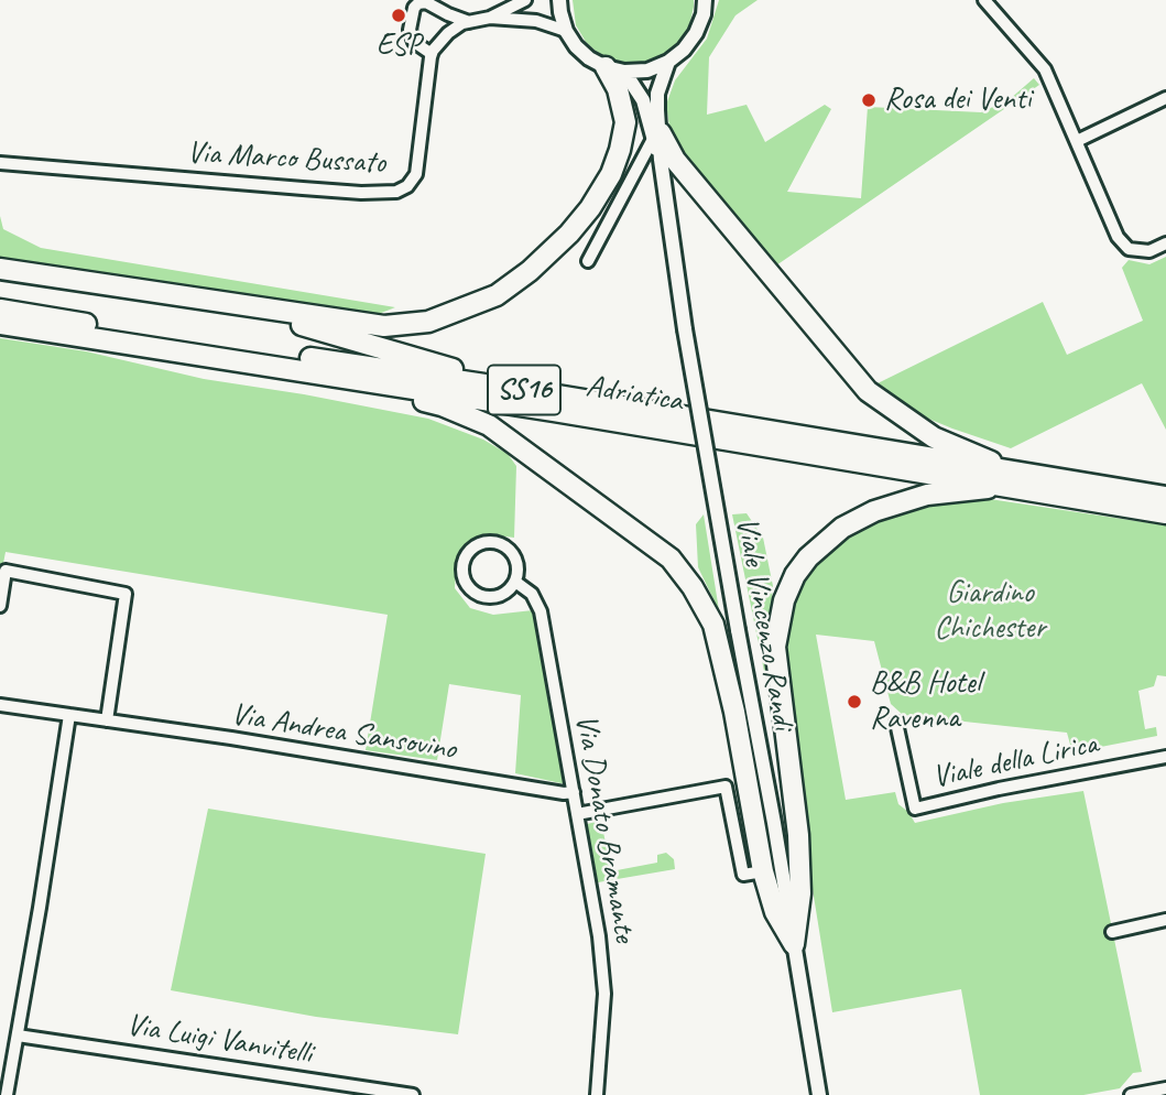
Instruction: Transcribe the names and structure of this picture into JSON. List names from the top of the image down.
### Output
{
  "streets": {
    "highway": ["SS16", "Adriatica"],
    "street": [
      "Via Marco Bussato",
      "Viale Vincenzo Randi",
      "Via Andrea Sansovino",
      "Viale della Lirica",
      "Via Donato Bramante",
      "Via Luigi Vanvitelli"
    ]
  },
  "crossings": [
    ["SS16", "Adriatica"],
    ["SS16", "Viale Vincenzo Randi"],
    ["Via Andrea Sansovino", "Via Donato Bramante"]
  ],
  "parks": ["Giardino Chichester"],
  "places": ["ESP", "Rosa dei Venti", "B&B Hotel Ravenna"]
}
